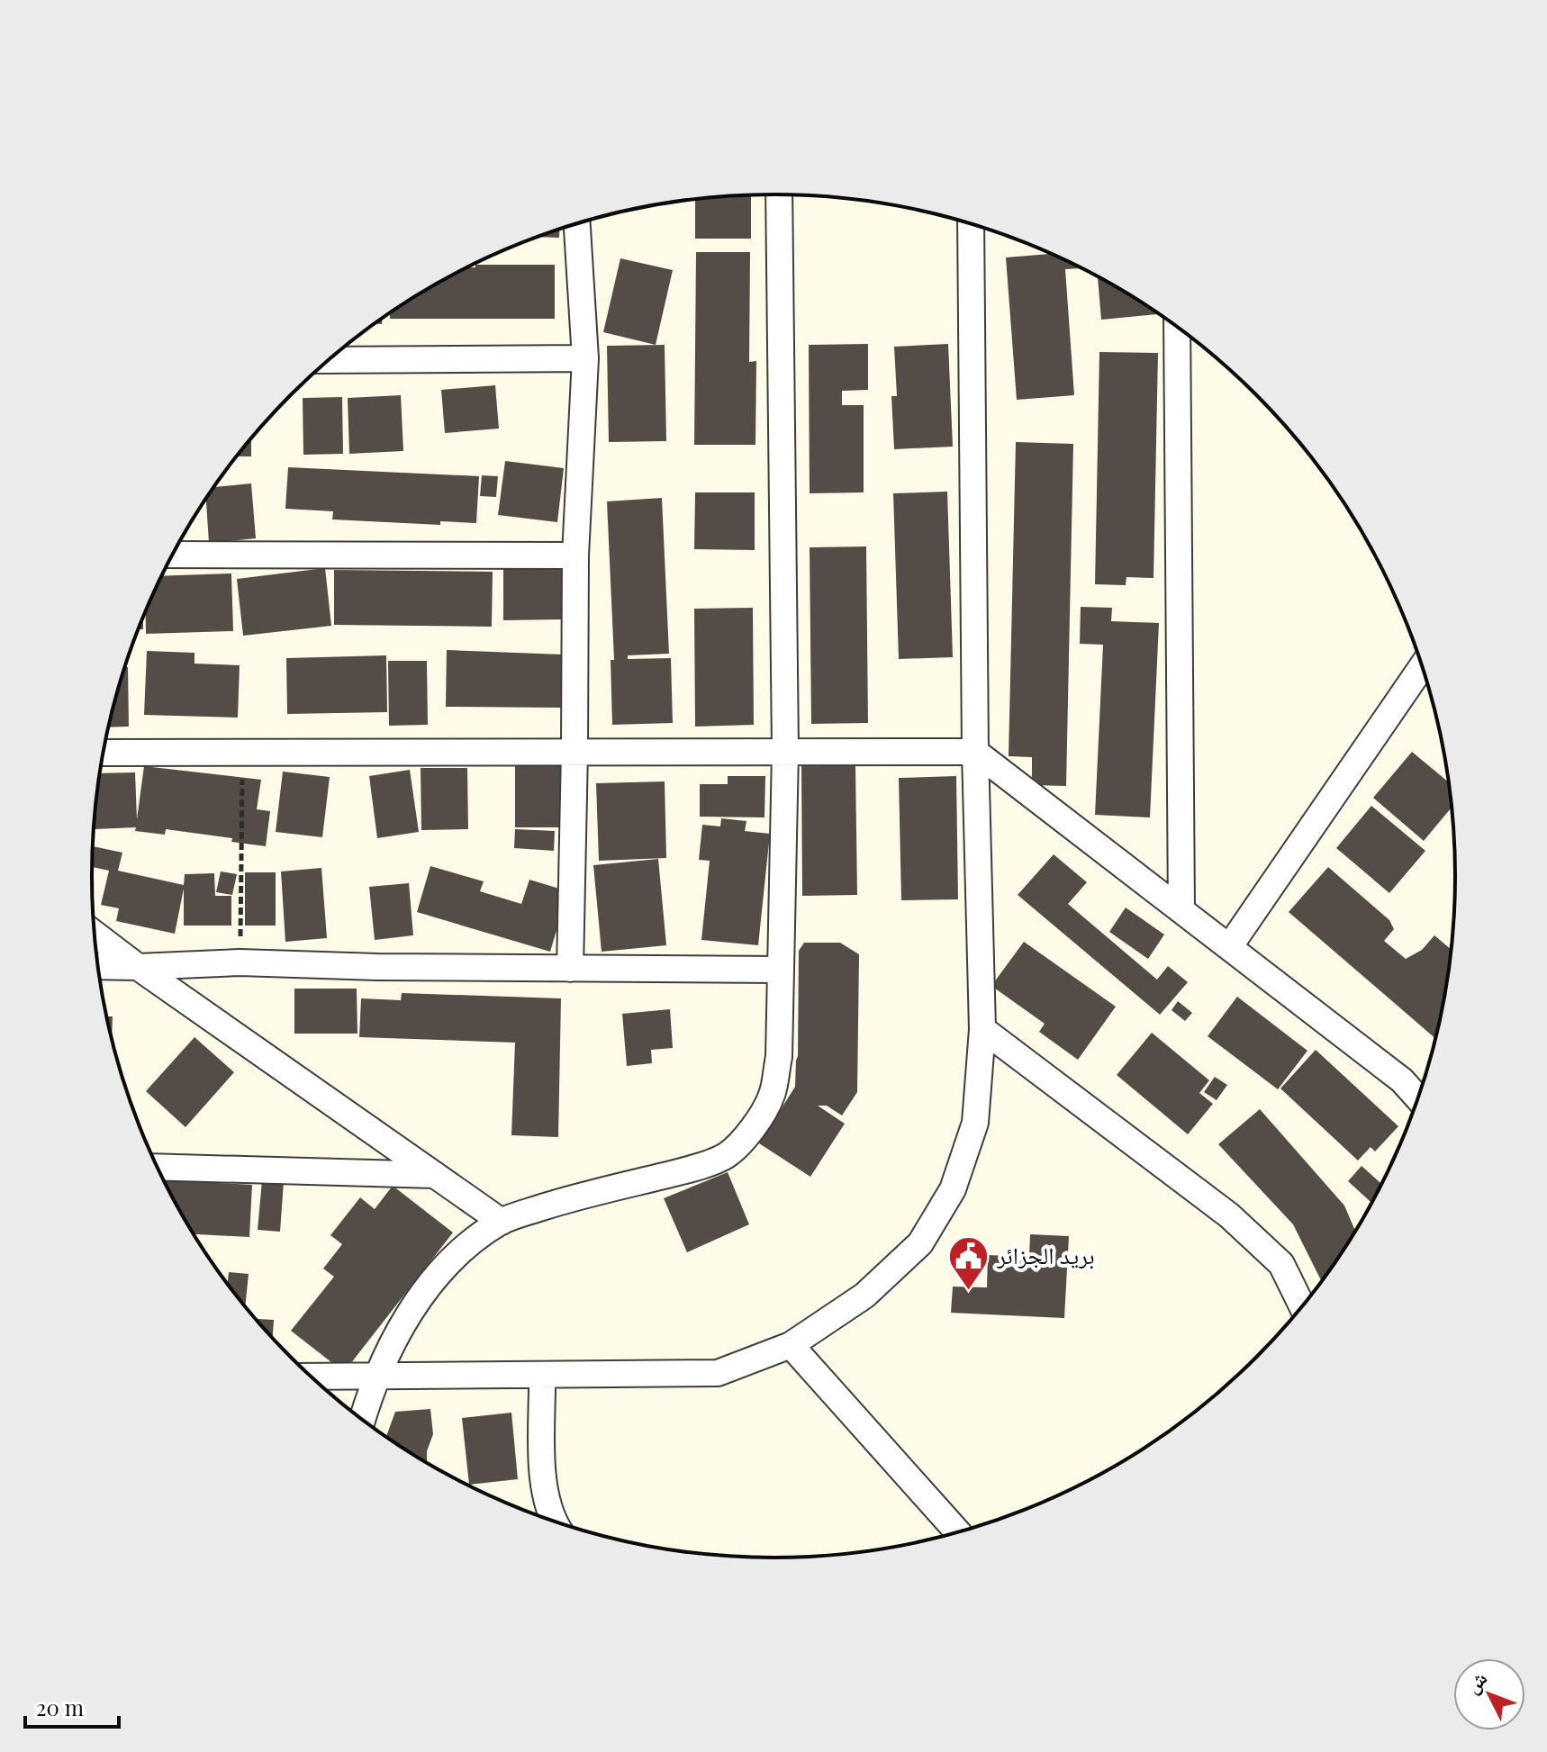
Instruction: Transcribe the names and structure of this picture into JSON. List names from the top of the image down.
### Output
{
  "places": {
    "public building": ["بريد الجزائر"]
  },
  "scale_bar": "20 m",
  "north": "top left"
}
